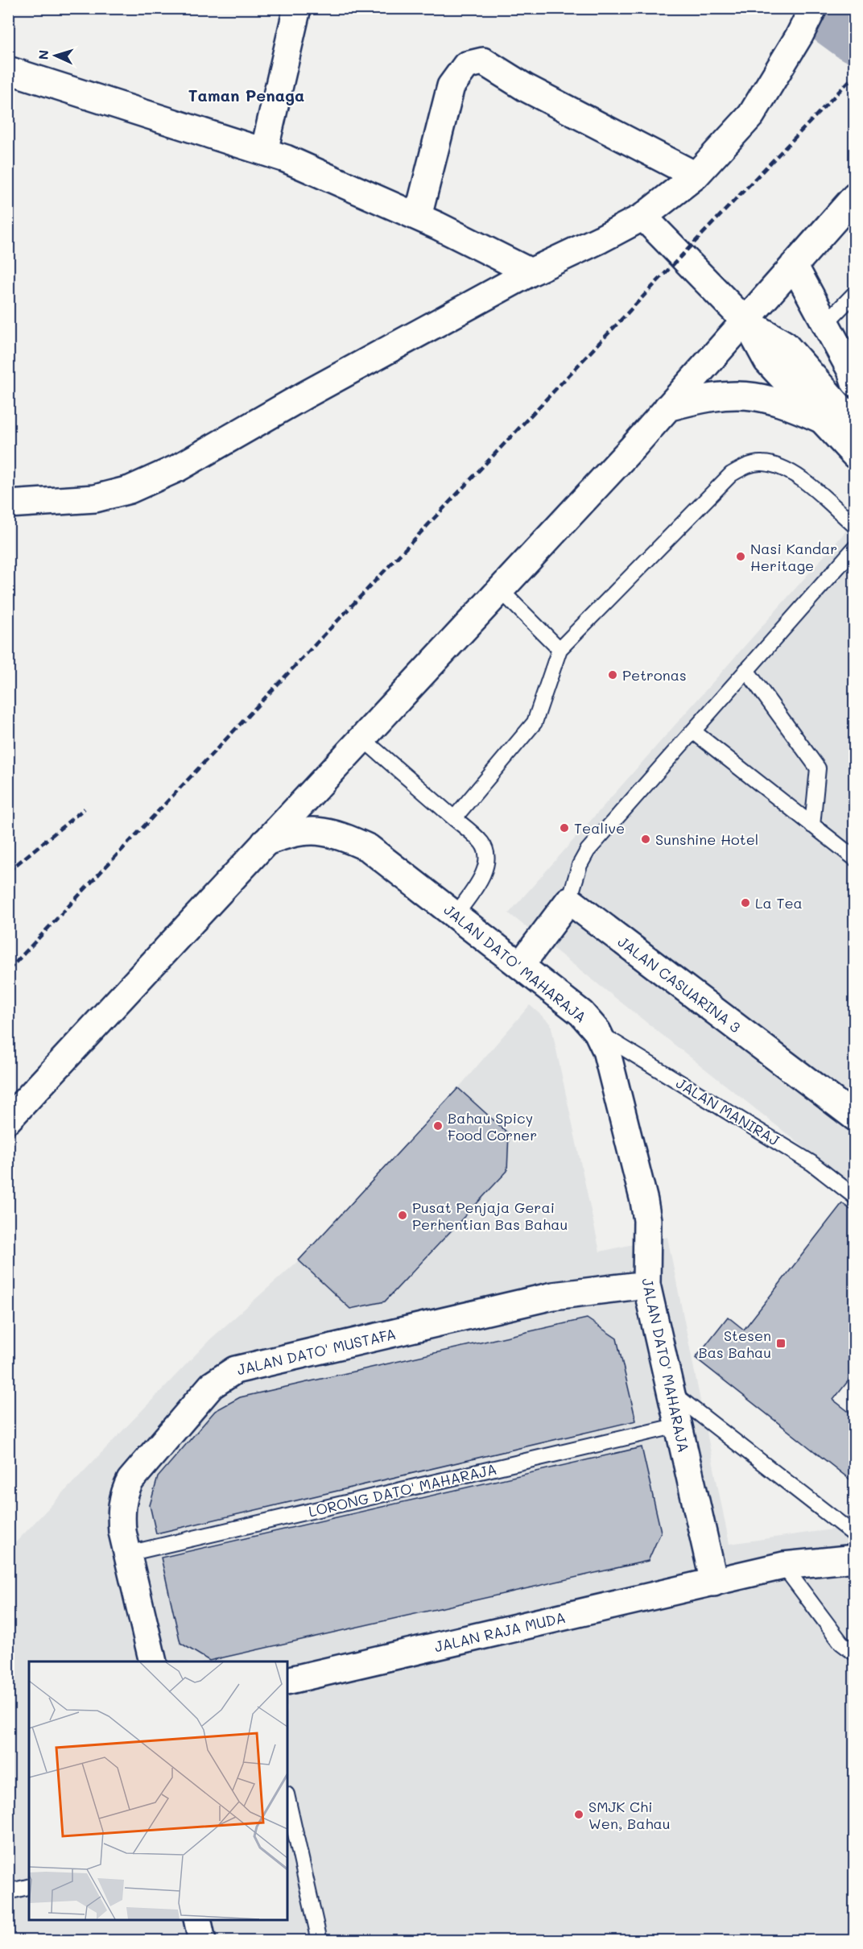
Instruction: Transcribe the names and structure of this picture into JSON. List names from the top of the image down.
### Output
{
  "streets": {
    "street": [
      "JALAN DATO' MAHARAJA",
      "JALAN CASUARINA 3",
      "JALAN DATO' MUSTAFA",
      "JALAN RAJA MUDA"
    ],
    "lane": ["JALAN MANIRAJ", "LORONG DATO' MAHARAJA"]
  },
  "crossings": [
    ["JALAN DATO' MAHARAJA", "JALAN MANIRAJ"],
    ["JALAN DATO' MAHARAJA", "JALAN DATO' MUSTAFA"],
    ["JALAN DATO' MAHARAJA", "LORONG DATO' MAHARAJA"],
    ["JALAN DATO' MAHARAJA", "JALAN RAJA MUDA"],
    ["JALAN DATO' MUSTAFA", "LORONG DATO' MAHARAJA"]
  ],
  "districts": ["Taman Penaga"],
  "places": {
    "other": [
      "Nasi Kandar Heritage",
      "Petronas",
      "Tealive",
      "Sunshine Hotel",
      "La Tea",
      "Bahau Spicy Food Corner",
      "Pusat Penjaja Gerai Perhentian Bas Bahau",
      "SMJK Chi Wen, Bahau"
    ],
    "transit": ["Stesen Bas Bahau"]
  },
  "north": "left"
}
